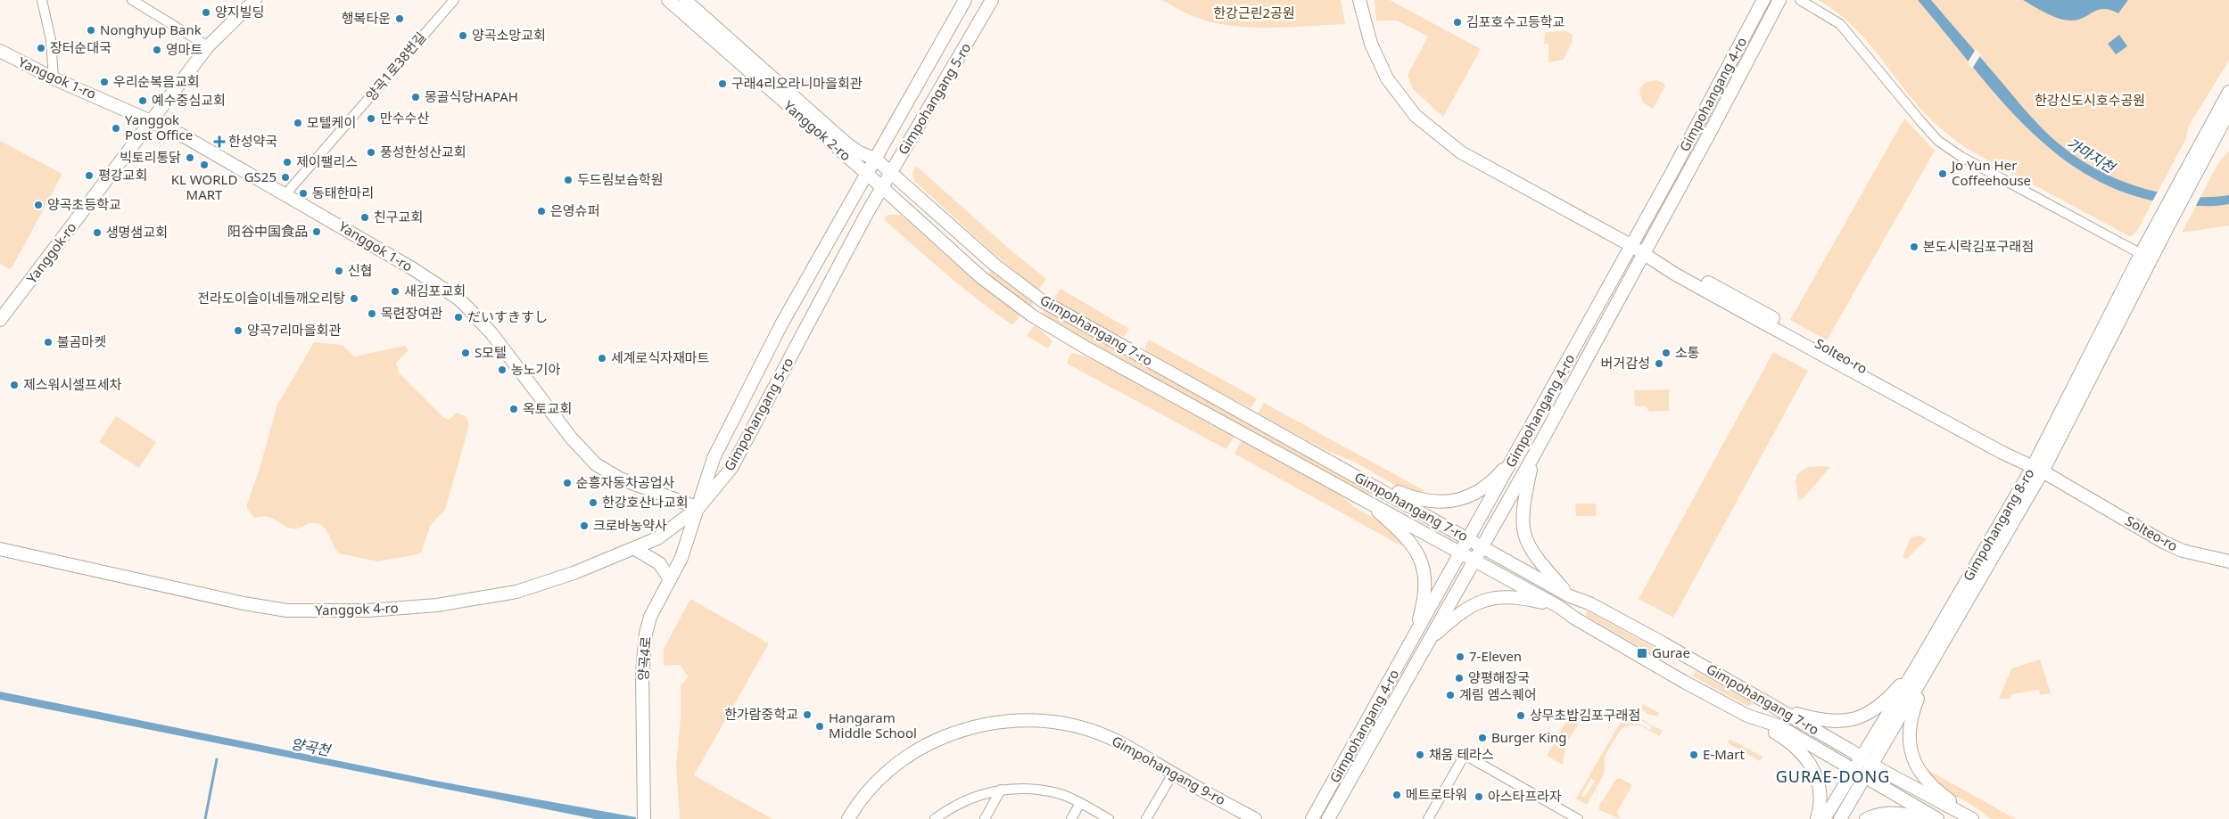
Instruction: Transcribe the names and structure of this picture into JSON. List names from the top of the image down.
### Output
{
  "streets": {
    "street": [
      "양곡1로38번길",
      "Yanggok 1-ro",
      "Gimpohangang 4-ro",
      "Gimpohangang 5-ro",
      "Yanggok 2-ro",
      "Yanggok-ro",
      "Gimpohangang 7-ro",
      "Solteo-ro",
      "Gimpohangang 8-ro",
      "Yanggok 4-ro",
      "양곡4로",
      "Gimpohangang 9-ro"
    ]
  },
  "crossings": [
    ["양곡1로38번길", "Yanggok 1-ro"],
    ["Yanggok 1-ro", "Gimpohangang 5-ro"],
    ["Yanggok 1-ro", "Yanggok-ro"],
    ["Yanggok 1-ro", "Yanggok 4-ro"],
    ["Yanggok 1-ro", "양곡4로"],
    ["Gimpohangang 4-ro", "Gimpohangang 7-ro"],
    ["Gimpohangang 4-ro", "Solteo-ro"],
    ["Gimpohangang 5-ro", "Yanggok 2-ro"],
    ["Gimpohangang 5-ro", "Gimpohangang 7-ro"],
    ["Gimpohangang 5-ro", "Yanggok 4-ro"],
    ["Gimpohangang 5-ro", "양곡4로"],
    ["Yanggok 2-ro", "Gimpohangang 7-ro"],
    ["Gimpohangang 7-ro", "Gimpohangang 8-ro"],
    ["Solteo-ro", "Gimpohangang 8-ro"],
    ["Yanggok 4-ro", "양곡4로"]
  ],
  "districts": ["GURAE-DONG"],
  "water": ["가마지천", "양곡천"],
  "parks": ["한강근린2공원", "한강신도시호수공원"],
  "places": {
    "other": [
      "양지빌딩",
      "행복타운",
      "김포호수고등학교",
      "Nonghyup Bank",
      "양곡소망교회",
      "장터순대국",
      "영마트",
      "우리순복음교회",
      "구래4리오라니마을회관",
      "몽골식당HAPAH",
      "예수중심교회",
      "만수수산",
      "모텔케이",
      "Yanggok Post Office",
      "풍성한성산교회",
      "빅토리통닭",
      "제이팰리스",
      "KL WORLD MART",
      "Jo Yun Her Coffeehouse",
      "평강교회",
      "GS25",
      "두드림보습학원",
      "동태한마리",
      "양곡초등학교",
      "은영슈퍼",
      "친구교회",
      "阳谷中国食品",
      "생명샘교회",
      "본도시락김포구래점",
      "신협",
      "새김포교회",
      "전라도이슬이네들깨오리탕",
      "목련장여관",
      "だいすきすし",
      "양곡7리마을회관",
      "불곰마켓",
      "S모텔",
      "소통",
      "세계로식자재마트",
      "버거감성",
      "농노기아",
      "제스워시셀프세차",
      "옥토교회",
      "순흥자동차공업사",
      "한강호산나교회",
      "크로바농약사",
      "7-Eleven",
      "양평해장국",
      "계림 엠스퀘어",
      "한가람중학교",
      "상무초밥김포구래점",
      "Hangaram Middle School",
      "Burger King",
      "채움 테라스",
      "E-Mart",
      "메트로타워",
      "아스타프라자"
    ],
    "health": ["한성약국"],
    "transit": ["Gurae"]
  }
}
